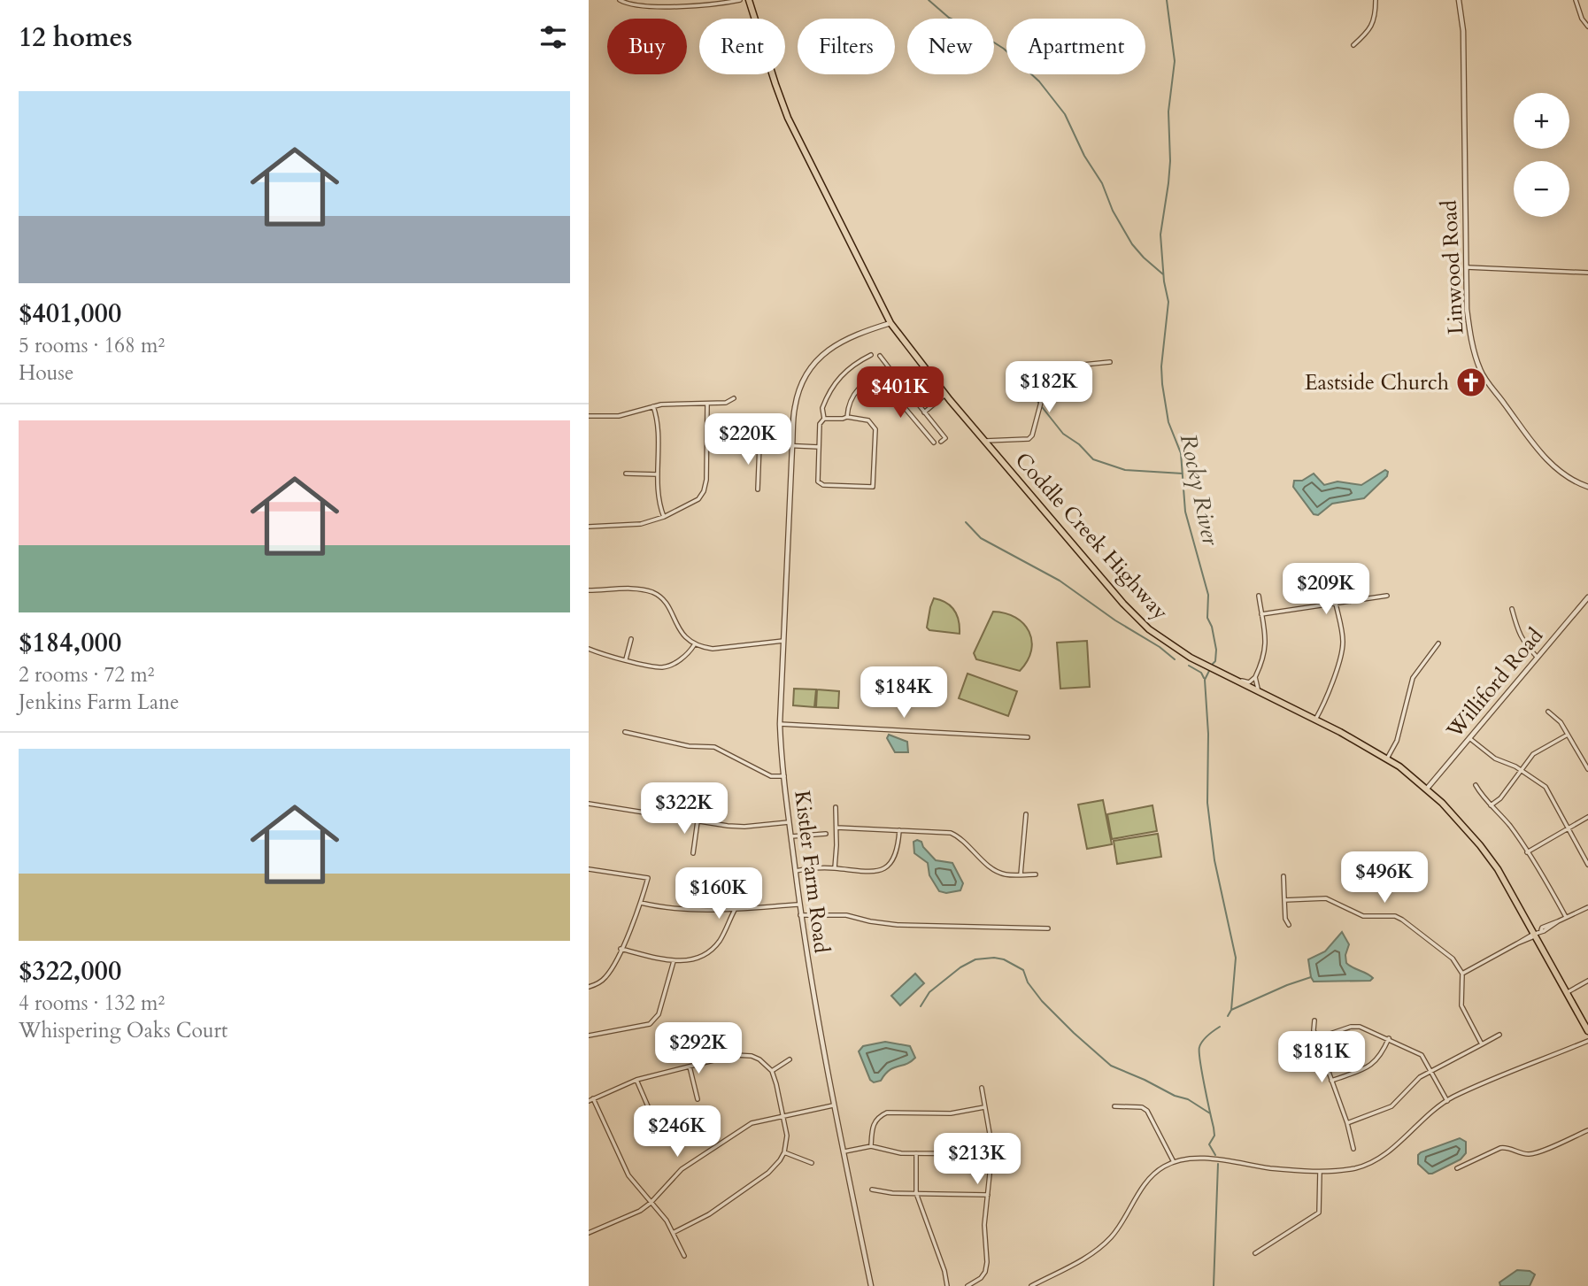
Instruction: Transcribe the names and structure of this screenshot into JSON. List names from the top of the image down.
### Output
{
  "streets": {
    "main road": ["Coddle Creek Highway"],
    "street": ["Linwood Road", "Williford Road", "Kistler Farm Road"]
  },
  "crossings": [
    ["Coddle Creek Highway", "Williford Road"],
    ["Coddle Creek Highway", "Kistler Farm Road"]
  ],
  "water": ["Rocky River"],
  "places": {
    "church": ["Eastside Church"]
  },
  "page": {
    "heading": "12 homes",
    "chip": [
      "Buy",
      "Rent",
      "Filters",
      "New",
      "Apartment"
    ],
    "list": [
      {
        "name": "$401,000",
        "note": "5 rooms · 168 m² · House"
      },
      {
        "name": "$184,000",
        "note": "2 rooms · 72 m² · Jenkins Farm Lane"
      },
      {
        "name": "$322,000",
        "note": "4 rooms · 132 m² · Whispering Oaks Court"
      }
    ],
    "map_buttons": ["+", "−"],
    "price": [
      "$182K",
      "$401K",
      "$220K",
      "$209K",
      "$184K",
      "$322K",
      "$496K",
      "$160K",
      "$292K",
      "$181K",
      "$246K",
      "$213K"
    ]
  }
}
